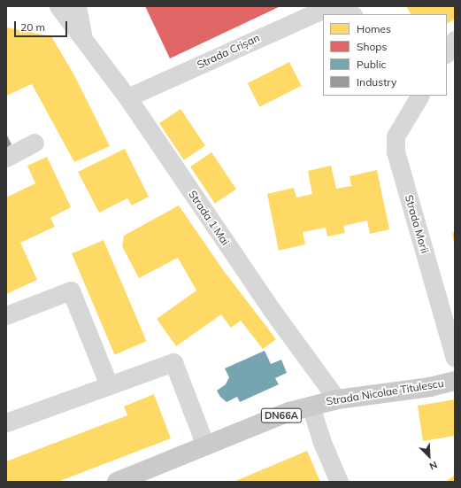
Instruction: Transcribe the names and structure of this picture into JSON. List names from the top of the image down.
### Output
{
  "streets": {
    "main road": ["Strada Nicolae Titulescu", "DN66A"],
    "street": ["Strada Crișan", "Strada 1 Mai", "Strada Morii"]
  },
  "crossings": [
    ["Strada Crișan", "Strada 1 Mai"],
    ["Strada 1 Mai", "Strada Nicolae Titulescu"]
  ],
  "legend": [
    "Homes",
    "Shops",
    "Public",
    "Industry"
  ],
  "scale_bar": "20 m",
  "north": "bottom right"
}
